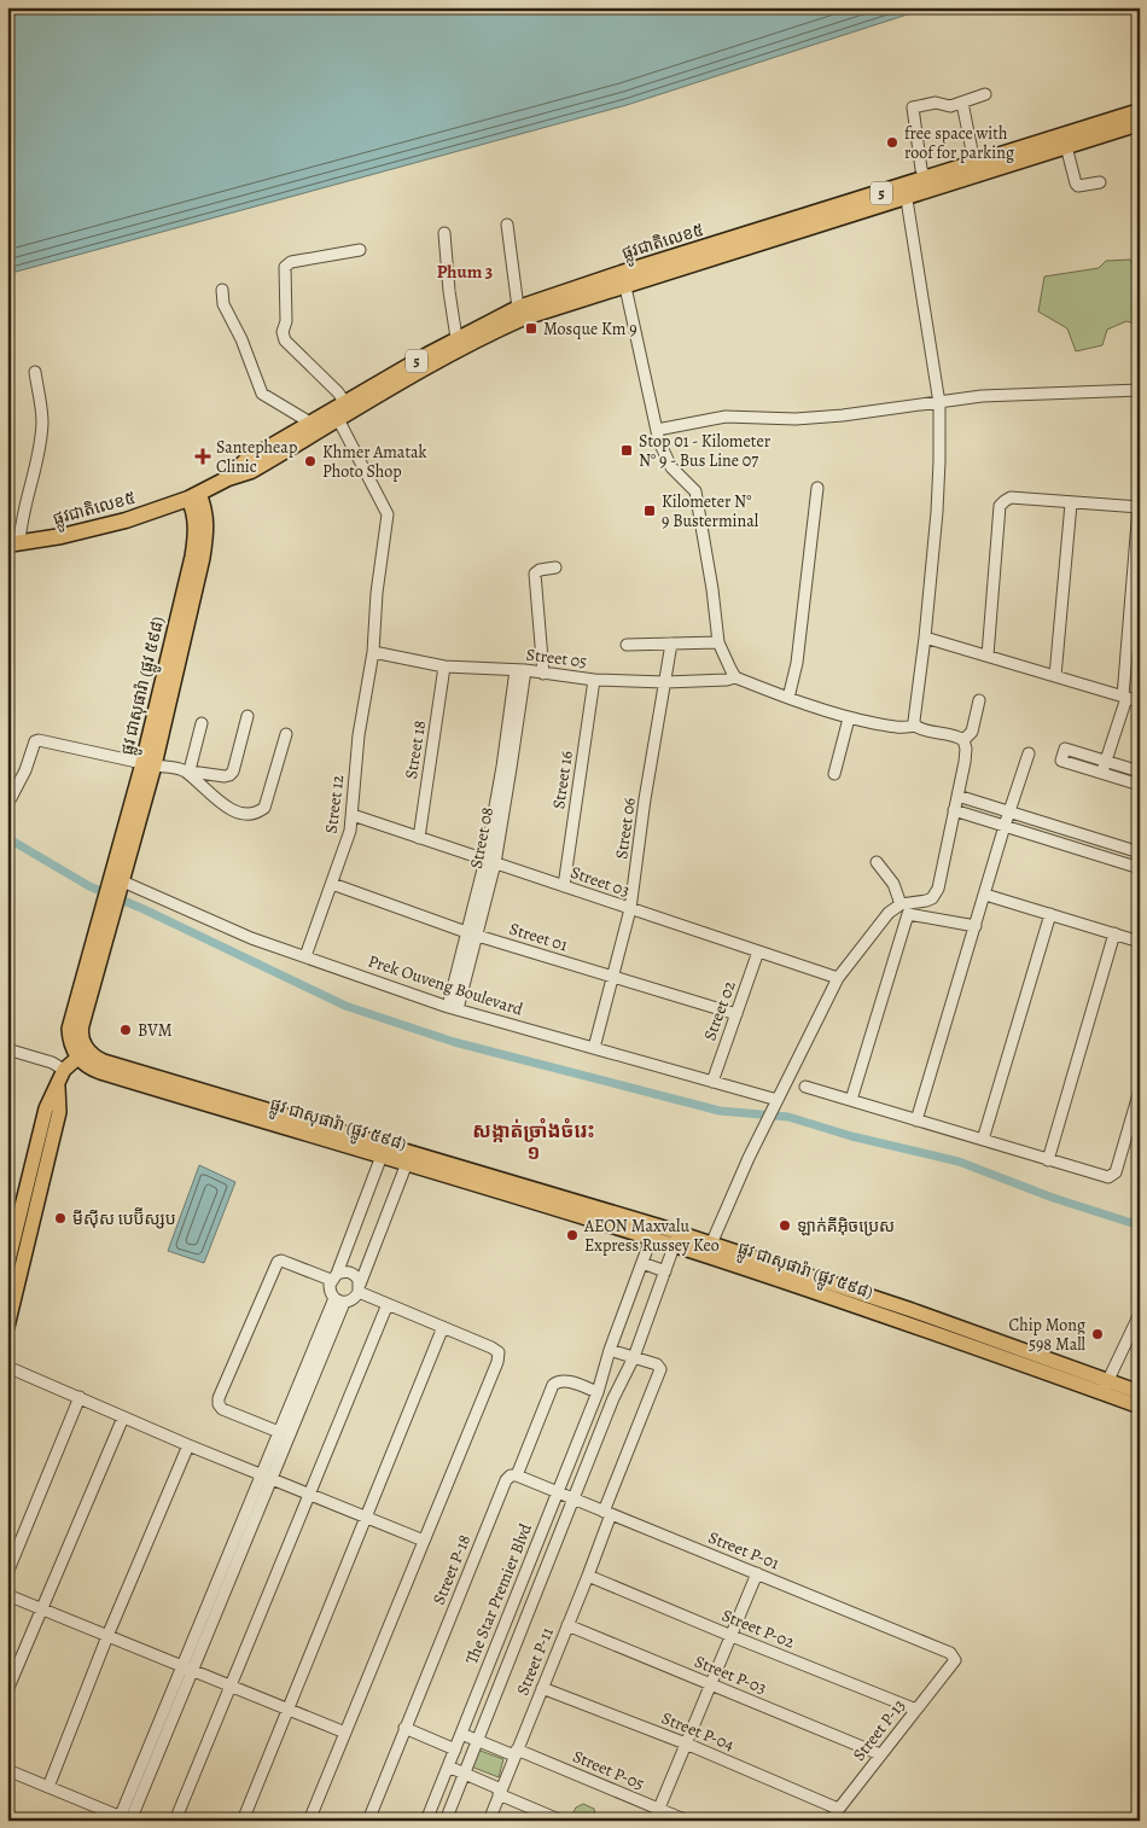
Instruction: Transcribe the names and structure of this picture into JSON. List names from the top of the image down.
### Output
{
  "streets": {
    "highway": ["5", "ផ្លូវជាតិលេខ៥"],
    "main road": ["ផ្លូវ ជាសុផារ៉ា (ផ្លូវ ៥៩៨)"],
    "street": [
      "Street 05",
      "Street 18",
      "Street 16",
      "Street 12",
      "Street 06",
      "Street 03",
      "Street 01",
      "Prek Ouveng Boulevard",
      "Street 02",
      "Street P-01",
      "Street P-18",
      "The Star Premier Blvd",
      "Street P-02",
      "Street P-11",
      "Street P-03",
      "Street P-13",
      "Street P-04",
      "Street P-05"
    ]
  },
  "crossings": [
    ["ផ្លូវជាតិលេខ៥", "ផ្លូវ ជាសុផារ៉ា (ផ្លូវ ៥៩៨)"],
    ["ផ្លូវជាតិលេខ៥", "Street 12"],
    ["Street 05", "Street 18"],
    ["Street 05", "Street 16"],
    ["Street 05", "Street 12"],
    ["Street 05", "Street 06"],
    ["ផ្លូវ ជាសុផារ៉ា (ផ្លូវ ៥៩៨)", "Prek Ouveng Boulevard"],
    ["ផ្លូវ ជាសុផារ៉ា (ផ្លូវ ៥៩៨)", "The Star Premier Blvd"],
    ["Street 18", "Street 03"],
    ["Street 16", "Street 03"],
    ["Street 12", "Street 03"],
    ["Street 12", "Street 01"],
    ["Street 12", "Prek Ouveng Boulevard"],
    ["Street 06", "Street 03"],
    ["Street 06", "Street 01"],
    ["Street 06", "Prek Ouveng Boulevard"],
    ["Street 03", "Street 02"],
    ["Street 01", "Street 02"],
    ["Prek Ouveng Boulevard", "Street 02"],
    ["Street P-01", "Street P-18"],
    ["Street P-01", "The Star Premier Blvd"],
    ["Street P-01", "Street P-11"],
    ["Street P-01", "Street P-13"],
    ["Street P-18", "The Star Premier Blvd"],
    ["The Star Premier Blvd", "Street P-11"],
    ["The Star Premier Blvd", "Street P-05"],
    ["Street P-02", "Street P-11"],
    ["Street P-02", "Street P-13"],
    ["Street P-11", "Street P-03"],
    ["Street P-11", "Street P-04"],
    ["Street P-11", "Street P-05"],
    ["Street P-03", "Street P-13"],
    ["Street P-13", "Street P-04"]
  ],
  "districts": ["Phum 3", "សង្កាត់ច្រាំងចំរេះ ១"],
  "places": {
    "other": [
      "free space with roof for parking",
      "Khmer Amatak Photo Shop",
      "BVM",
      "មីសុីស បេប៊ីស្សប",
      "ឡាក់គីអ៊ិចប្រេស",
      "AEON Maxvalu Express Russey Keo",
      "Chip Mong 598 Mall"
    ],
    "transit": ["Mosque Km 9", "Stop 01 - Kilometer N° 9 - Bus Line 07", "Kilometer N° 9 Busterminal"],
    "health": ["Santepheap Clinic"]
  }
}
